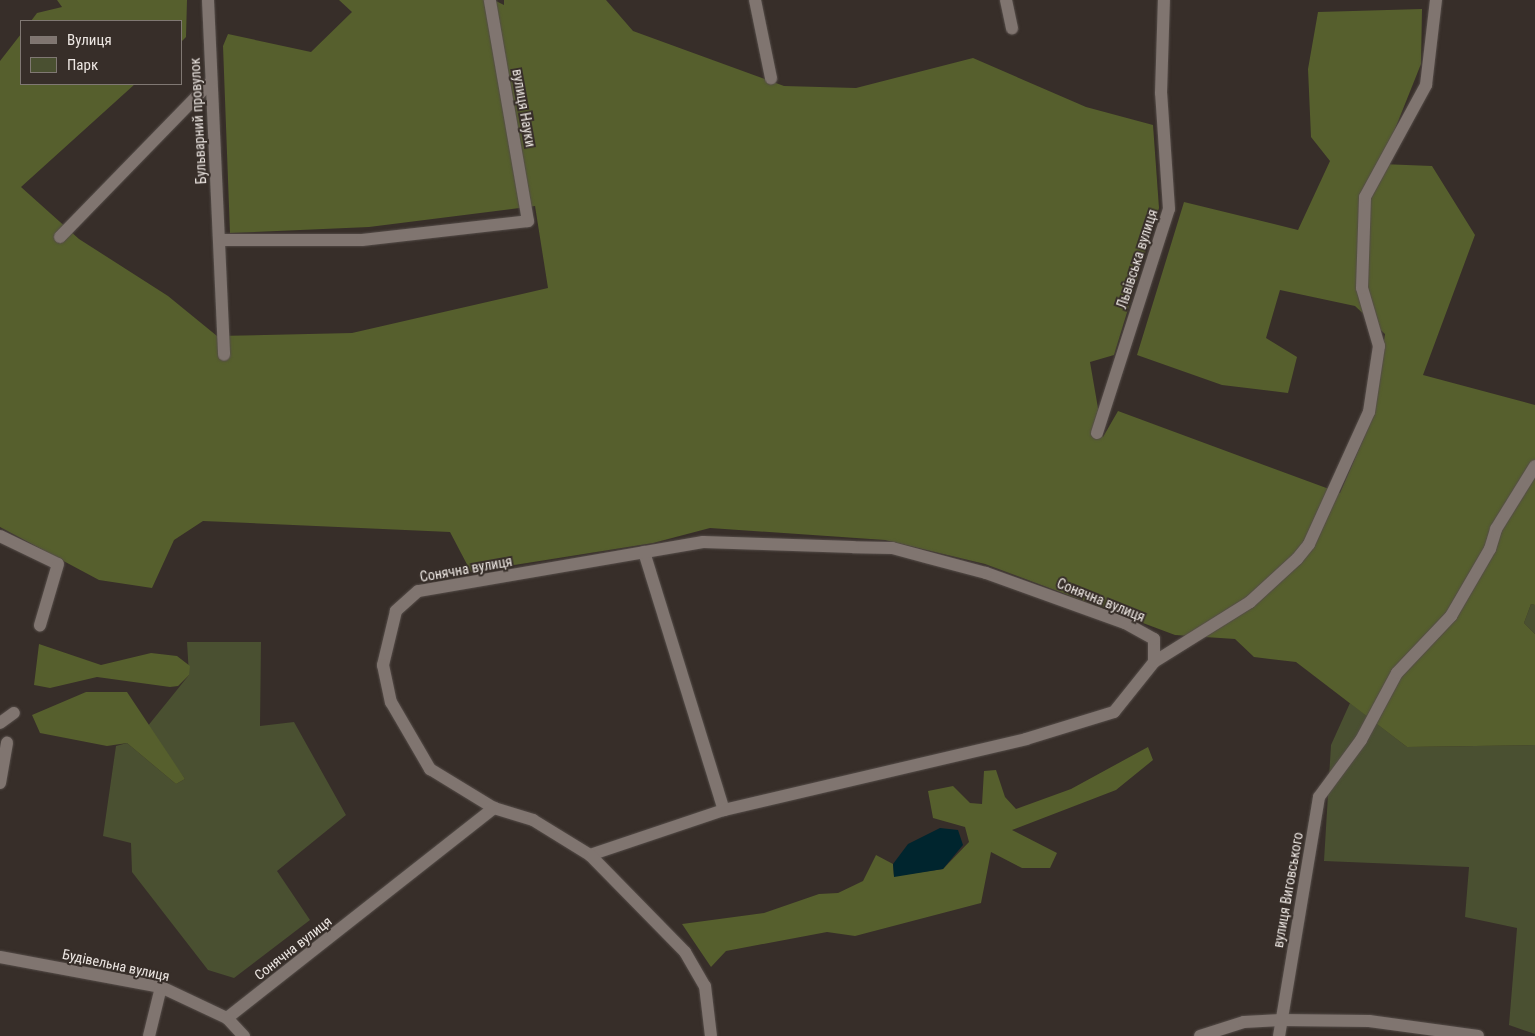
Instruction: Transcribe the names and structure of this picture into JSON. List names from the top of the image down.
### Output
{
  "streets": {
    "street": [
      "вулиця Науки",
      "Бульварний провулок",
      "Львівська вулиця",
      "Сонячна вулиця",
      "вулиця Виговського",
      "Будівельна вулиця"
    ]
  },
  "crossings": [
    ["вулиця Науки", "Бульварний провулок"],
    ["Сонячна вулиця", "Будівельна вулиця"]
  ],
  "legend": ["Вулиця", "Парк"]
}
